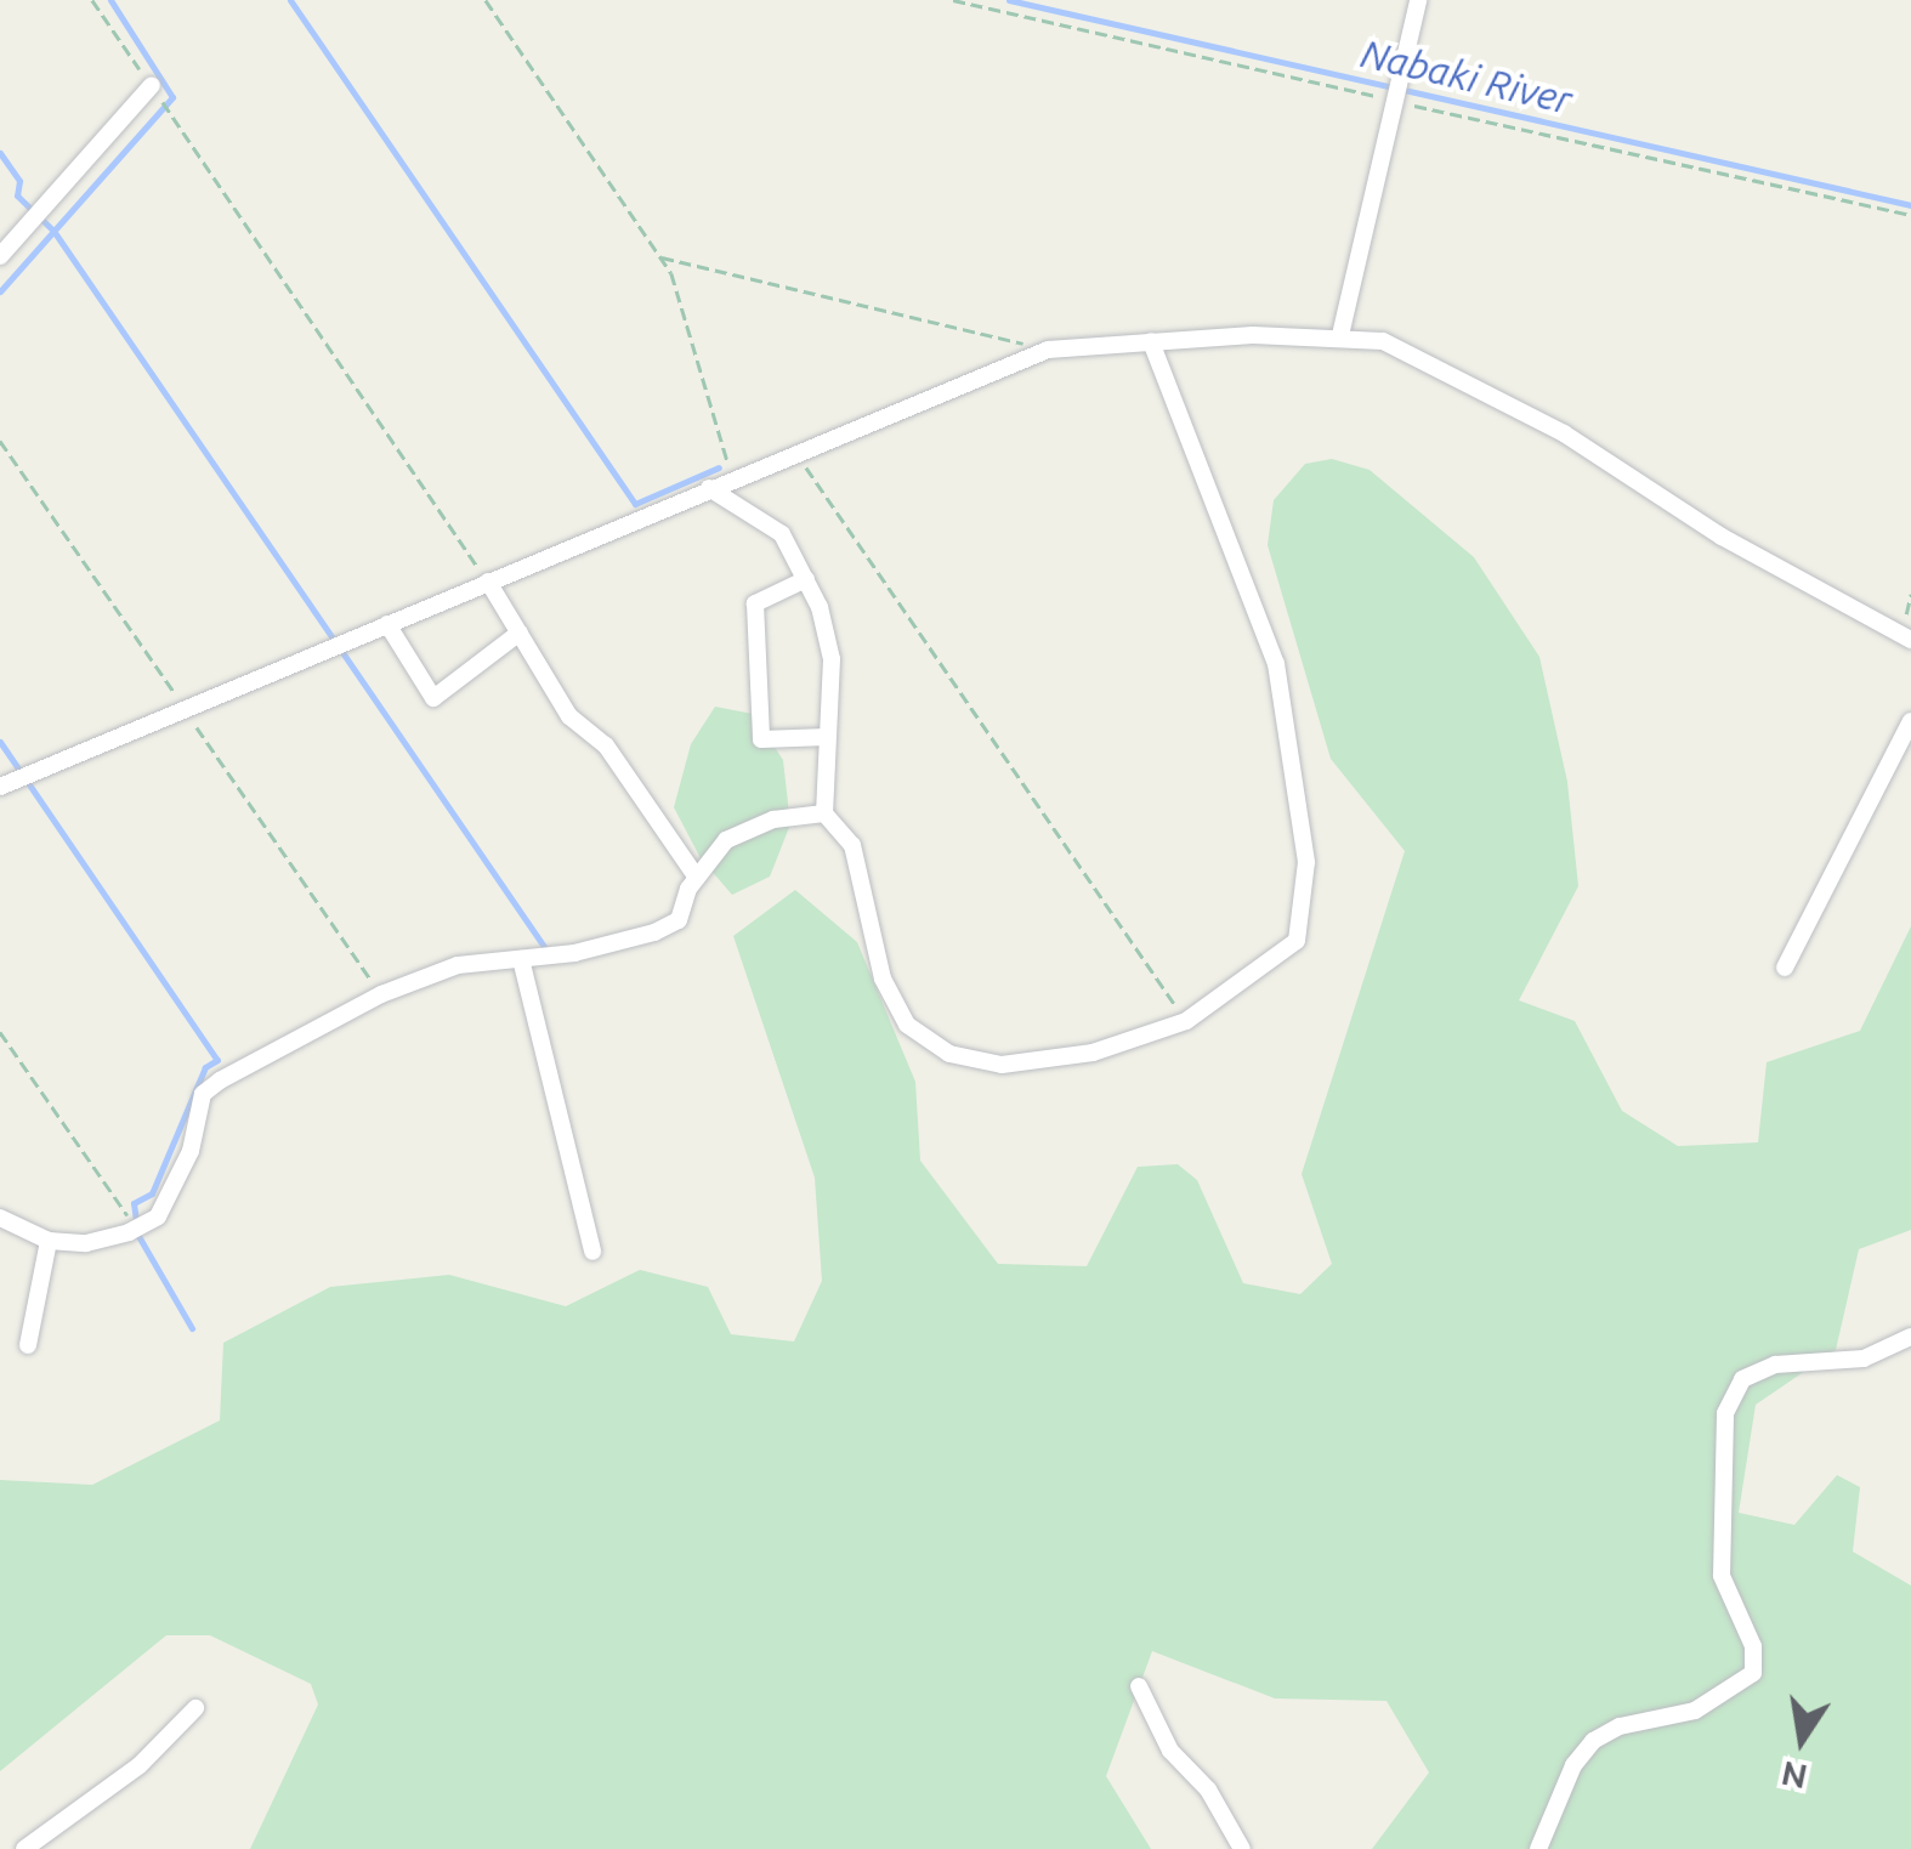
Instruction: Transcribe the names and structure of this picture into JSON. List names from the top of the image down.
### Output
{
  "water": ["Nabaki River"],
  "north": "bottom"
}
